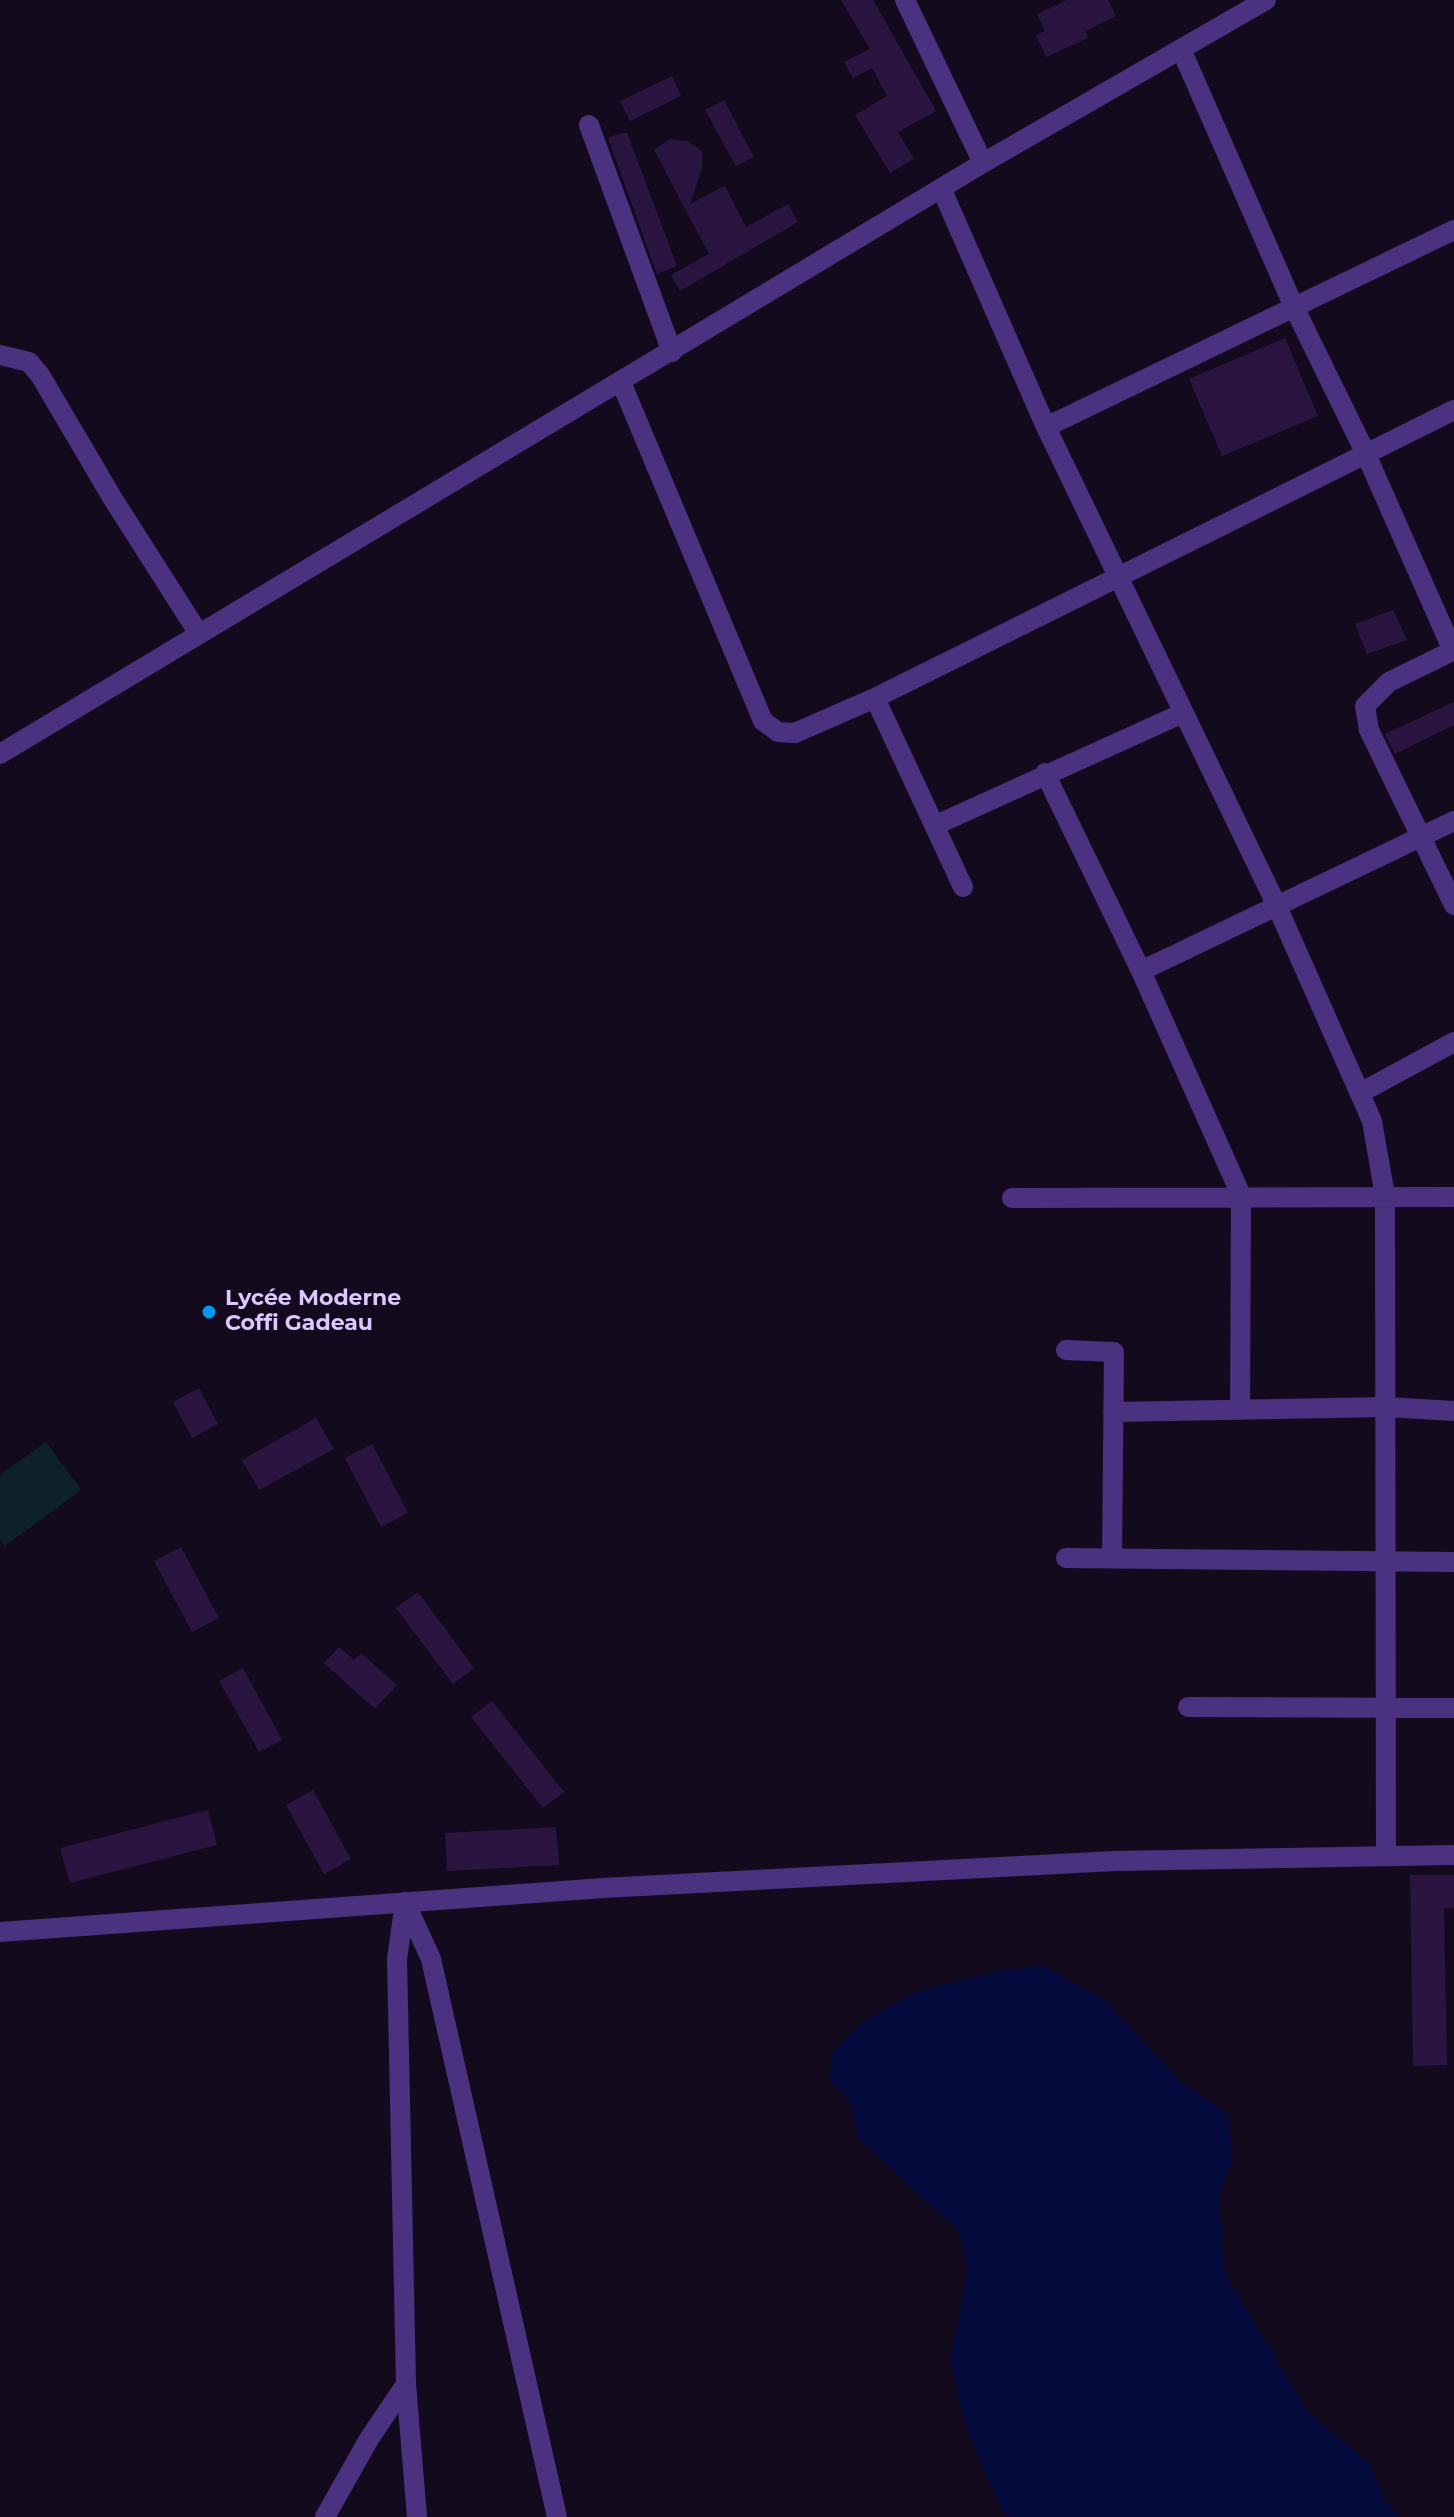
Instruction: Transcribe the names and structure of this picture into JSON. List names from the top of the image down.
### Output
{
  "places": ["Lycée Moderne Coffi Gadeau"]
}
